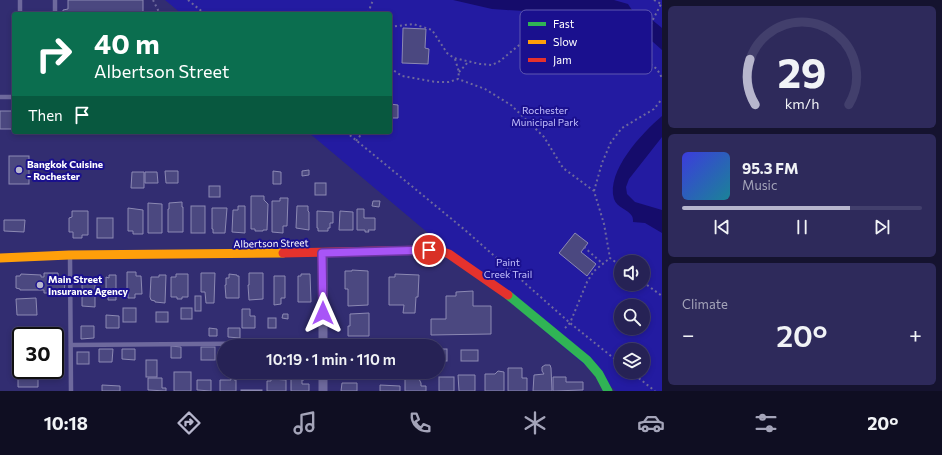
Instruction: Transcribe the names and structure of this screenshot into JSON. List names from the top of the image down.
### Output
{
  "streets": {
    "street": ["Albertson Street"]
  },
  "parks": ["Rochester Municipal Park", "Paint Creek Trail"],
  "places": ["Bangkok Cuisine - Rochester", "Main Street Insurance Agency"],
  "legend": ["Fast", "Slow", "Jam"],
  "page": {
    "turn": ["40 m", "Albertson Street"],
    "then": "Then",
    "song": ["95.3 FM", "Music"],
    "tile": "Climate",
    "heat": ["−", "20°", "+"],
    "limit": "30",
    "trip": "10:19 · 1 min · 110 m",
    "tabs": ["10:18", "20°"],
    "gauge": ["29", "km/h"]
  }
}
